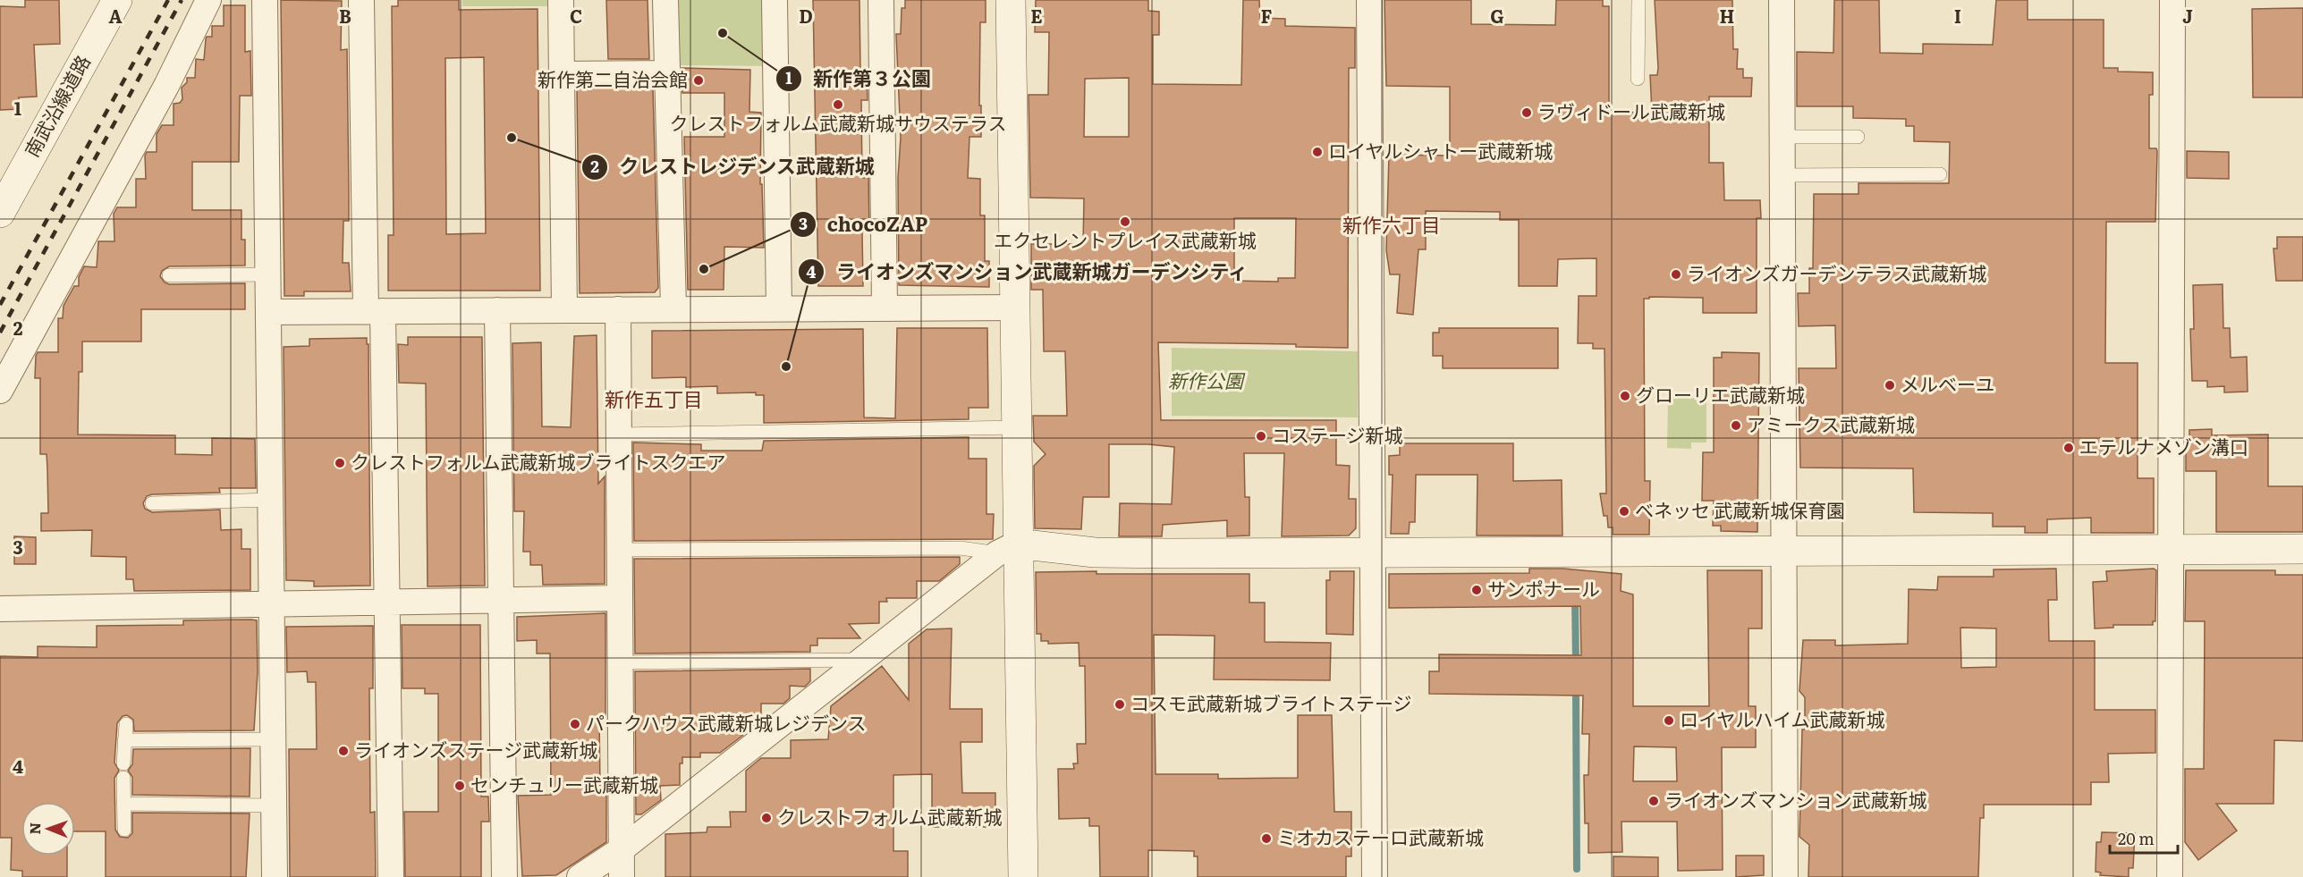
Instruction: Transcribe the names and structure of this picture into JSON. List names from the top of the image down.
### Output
{
  "streets": {
    "street": ["南武沿線道路"]
  },
  "districts": ["新作六丁目", "新作五丁目"],
  "parks": ["新作公園"],
  "places": [
    "新作第３公園",
    "新作第二自治会館",
    "クレストフォルム武蔵新城サウステラス",
    "ラヴィドール武蔵新城",
    "クレストレジデンス武蔵新城",
    "ロイヤルシャトー武蔵新城",
    "エクセレントプレイス武蔵新城",
    "chocoZAP",
    "ライオンズガーデンテラス武蔵新城",
    "ライオンズマンション武蔵新城ガーデンシティ",
    "メルベーユ",
    "グローリエ武蔵新城",
    "アミークス武蔵新城",
    "コステージ新城",
    "エテルナメゾン溝口",
    "クレストフォルム武蔵新城ブライトスクエア",
    "ベネッセ 武蔵新城保育園",
    "サンポナール",
    "コスモ武蔵新城ブライトステージ",
    "ロイヤルハイム武蔵新城",
    "パークハウス武蔵新城レジデンス",
    "ライオンズステージ武蔵新城",
    "センチュリー武蔵新城",
    "ライオンズマンション武蔵新城",
    "クレストフォルム武蔵新城",
    "ミオカステーロ武蔵新城"
  ],
  "scale_bar": "20 m",
  "north": "left",
  "grid": {
    "columns": [
      "A",
      "B",
      "C",
      "D",
      "E",
      "F",
      "G",
      "H",
      "I",
      "J"
    ],
    "rows": [
      "1",
      "2",
      "3",
      "4"
    ]
  }
}
